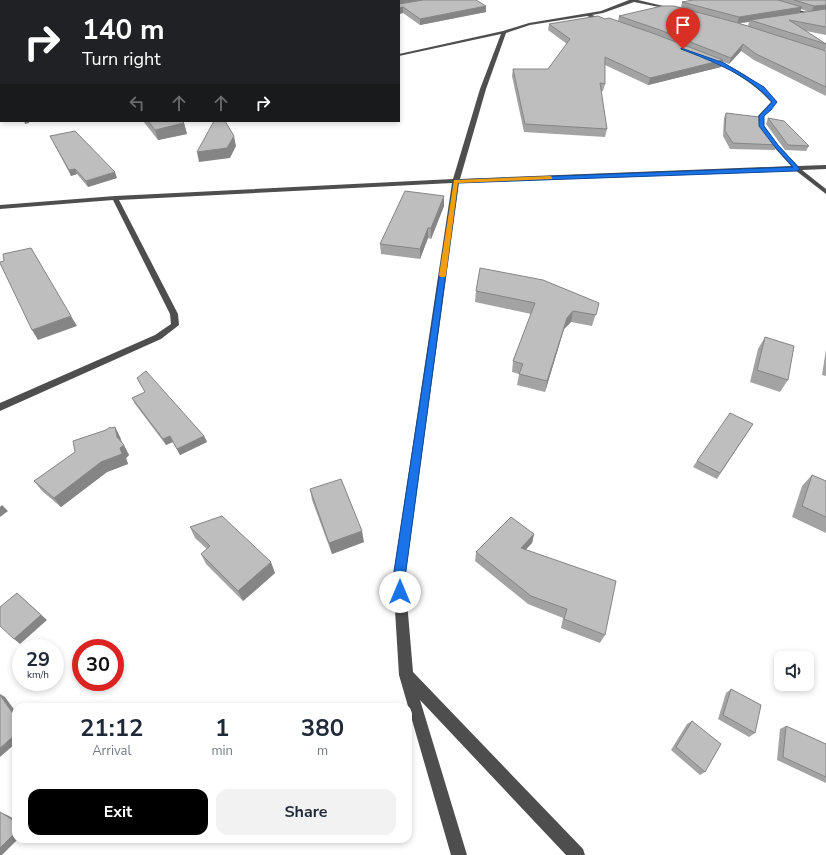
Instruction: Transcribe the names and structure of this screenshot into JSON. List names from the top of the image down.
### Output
{
  "page": {
    "turn": ["140 m", "Turn right"],
    "speed": "29 km/h",
    "limit": "30",
    "eta": [
      "21:12",
      "Arrival",
      "1",
      "min",
      "380",
      "m"
    ],
    "buttons": ["Exit", "Share"]
  }
}
